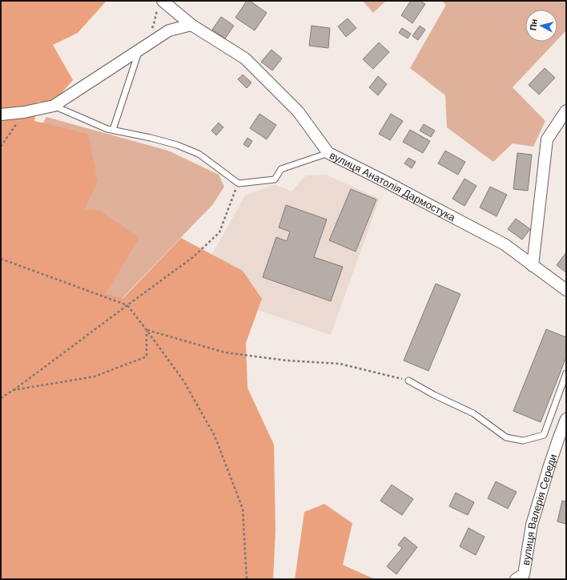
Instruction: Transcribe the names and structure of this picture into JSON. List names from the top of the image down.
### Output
{
  "streets": {
    "street": ["вулиця Анатолія Дармостука", "вулиця Валерія Середи"]
  },
  "north": "left"
}
